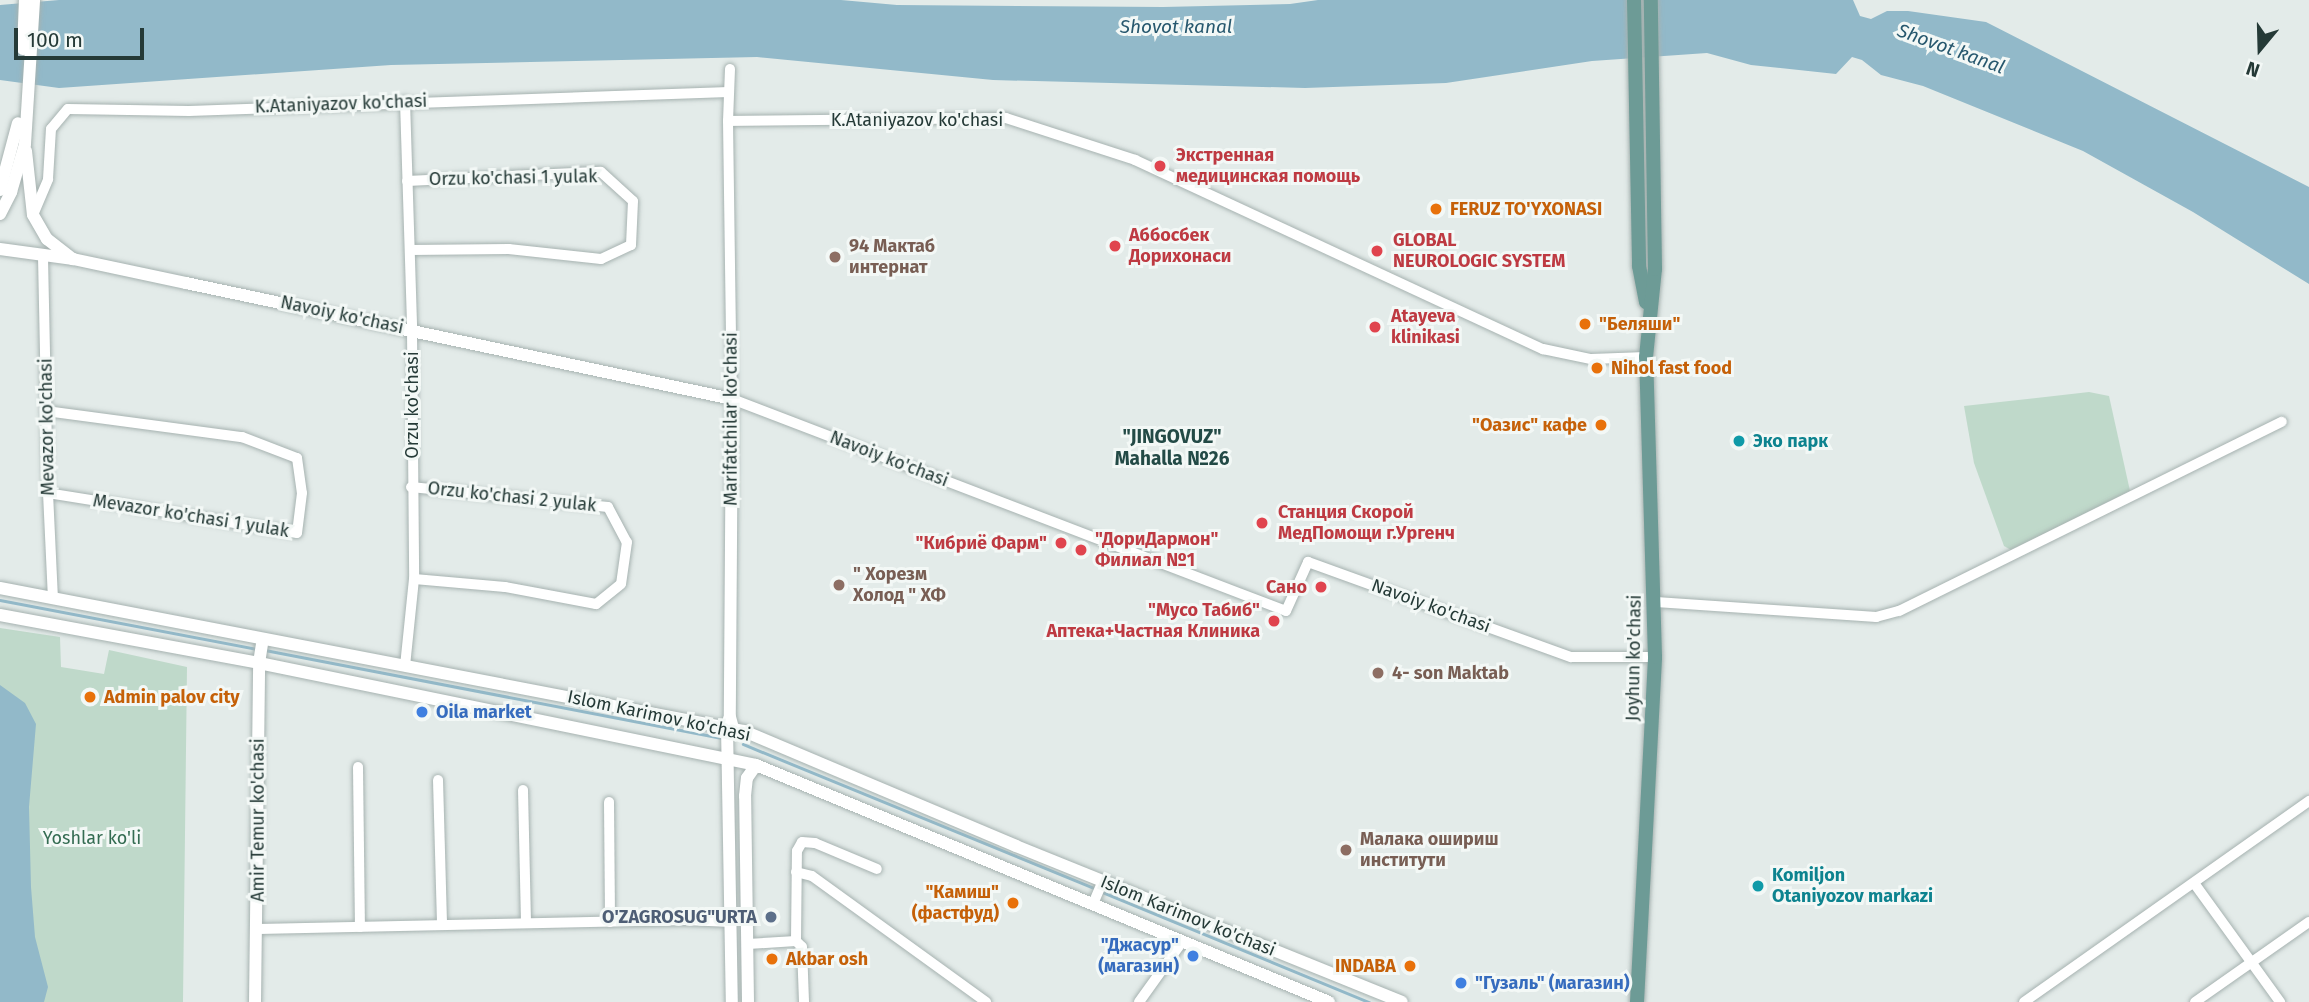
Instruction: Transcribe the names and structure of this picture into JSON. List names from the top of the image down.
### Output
{
  "streets": {
    "main road": [
      "Navoiy ko'chasi",
      "Marifatchilar ko'chasi",
      "Joyhun ko'chasi",
      "Islom Karimov ko'chasi",
      "Amir Temur ko'chasi"
    ],
    "street": [
      "K.Ataniyazov ko'chasi",
      "Orzu ko'chasi 1 yulak",
      "Orzu ko'chasi",
      "Mevazor ko'chasi",
      "Orzu ko'chasi 2 yulak",
      "Mevazor ko'chasi 1 yulak"
    ]
  },
  "crossings": [
    ["K.Ataniyazov ko'chasi", "Orzu ko'chasi"],
    ["K.Ataniyazov ko'chasi", "Marifatchilar ko'chasi"],
    ["K.Ataniyazov ko'chasi", "Joyhun ko'chasi"],
    ["Orzu ko'chasi 1 yulak", "Orzu ko'chasi"],
    ["Navoiy ko'chasi", "Orzu ko'chasi"],
    ["Navoiy ko'chasi", "Marifatchilar ko'chasi"],
    ["Navoiy ko'chasi", "Mevazor ko'chasi"],
    ["Navoiy ko'chasi", "Joyhun ko'chasi"],
    ["Orzu ko'chasi", "Orzu ko'chasi 2 yulak"],
    ["Orzu ko'chasi", "Islom Karimov ko'chasi"],
    ["Marifatchilar ko'chasi", "Islom Karimov ko'chasi"],
    ["Mevazor ko'chasi", "Mevazor ko'chasi 1 yulak"],
    ["Mevazor ko'chasi", "Islom Karimov ko'chasi"],
    ["Islom Karimov ko'chasi", "Amir Temur ko'chasi"]
  ],
  "districts": ["\"JINGOVUZ\" Mahalla №26"],
  "water": ["Shovot kanal"],
  "parks": ["Yoshlar ko'li"],
  "places": [
    "Экстренная медицинская помощь",
    "FERUZ TO'YXONASI",
    "Аббосбек Дорихонаси",
    "GLOBAL NEUROLOGIC SYSTEM",
    "94 Мактаб интернат",
    "\"Беляши\"",
    "Atayeva klinikasi",
    "Nihol fast food",
    "\"Оазис\" кафе",
    "Эко парк",
    "Станция Скорой МедПомощи г.Ургенч",
    "\"Кибриё Фарм\"",
    "\"ДориДармон\" Филиал №1",
    "\" Хорезм Холод \" ХФ",
    "Сано",
    "\"Мусо Табиб\" Аптека+Частная Клиника",
    "4- son Maktab",
    "Admin palov city",
    "Oila market",
    "Малака ошириш институти",
    "Komiljon Otaniyozov markazi",
    "\"Камиш\" (фастфуд)",
    "O'ZAGROSUG\"URTA",
    "\"Джасур\" (магазин)",
    "Akbar osh",
    "INDABA",
    "\"Гузаль\" (магазин)"
  ],
  "scale_bar": "100 m",
  "north": "bottom"
}
